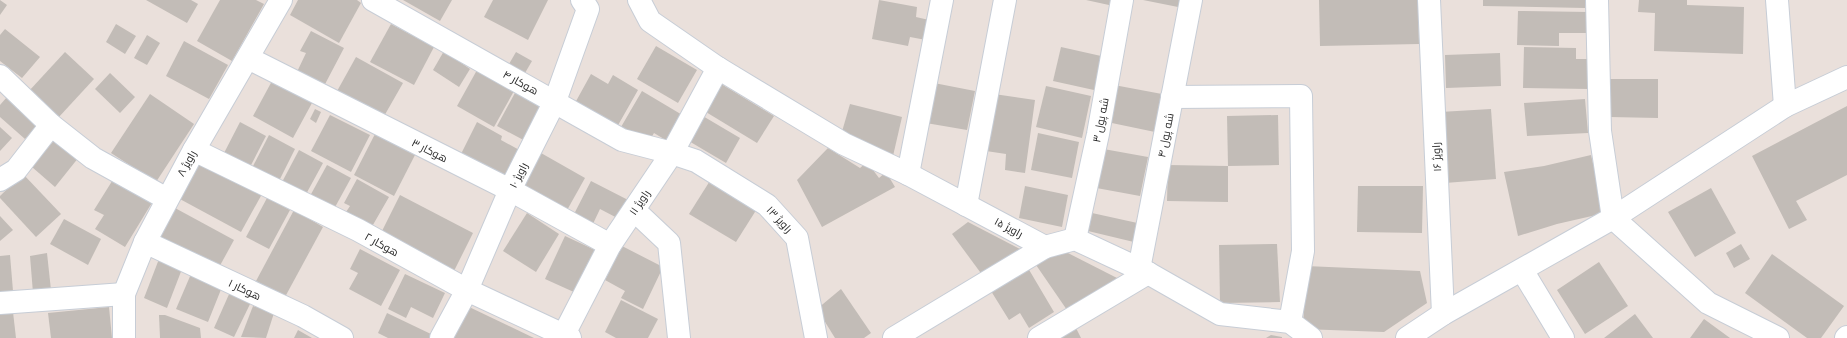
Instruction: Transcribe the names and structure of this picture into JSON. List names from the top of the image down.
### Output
{
  "streets": {
    "street": [
      "هوکار ۴",
      "شه پول ۳",
      "شه پول ۴",
      "هوکار ۳",
      "راویژ ۱۶",
      "راویژ ۸",
      "راویژ ۱۰",
      "راویژ ۱۱",
      "راویژ ۱۳",
      "راویژ ۱۵",
      "هوکار ۲",
      "هوکار ۱"
    ]
  },
  "crossings": [
    ["هوکار ۴", "راویژ ۱۰"],
    ["هوکار ۴", "راویژ ۱۱"],
    ["هوکار ۴", "راویژ ۱۳"],
    ["هوکار ۳", "راویژ ۸"],
    ["هوکار ۳", "راویژ ۱۰"],
    ["هوکار ۳", "راویژ ۱۱"],
    ["راویژ ۸", "هوکار ۲"],
    ["راویژ ۸", "هوکار ۱"],
    ["راویژ ۱۰", "هوکار ۲"],
    ["راویژ ۱۱", "راویژ ۱۳"],
    ["راویژ ۱۱", "راویژ ۱۵"],
    ["راویژ ۱۱", "هوکار ۲"]
  ]
}
